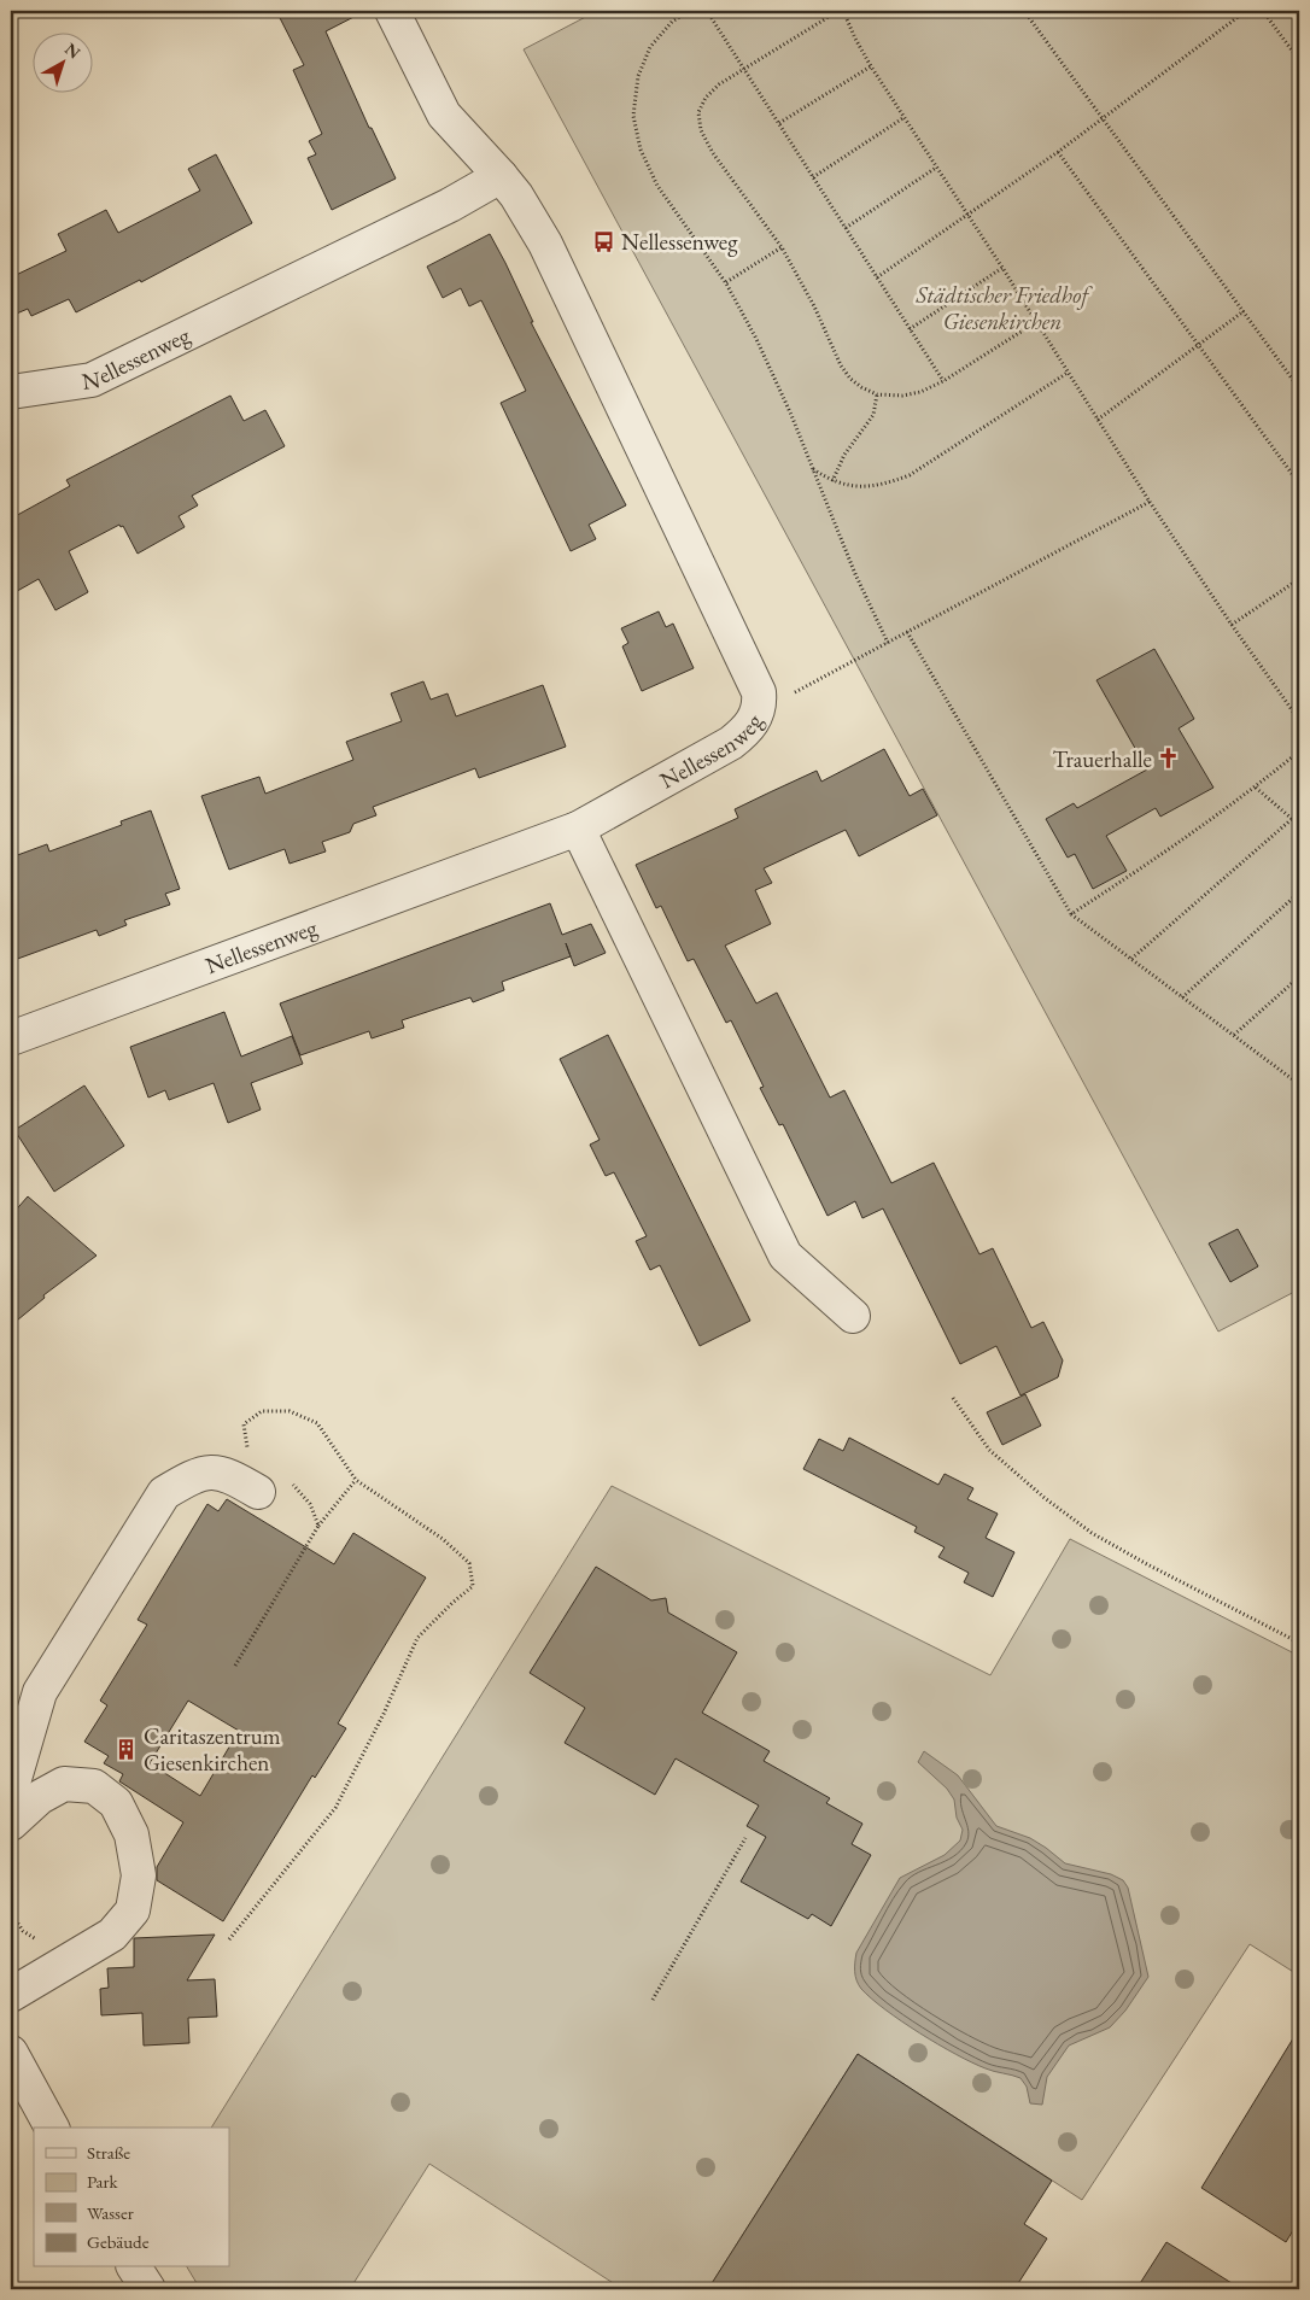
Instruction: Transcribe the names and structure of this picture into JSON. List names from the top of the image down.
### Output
{
  "streets": {
    "street": ["Nellessenweg"]
  },
  "parks": ["Städtischer Friedhof Giesenkirchen"],
  "places": {
    "bus stop": ["Nellessenweg"],
    "church": ["Trauerhalle"],
    "building": ["Caritaszentrum Giesenkirchen"]
  },
  "legend": [
    "Straße",
    "Park",
    "Wasser",
    "Gebäude"
  ],
  "north": "top right"
}
